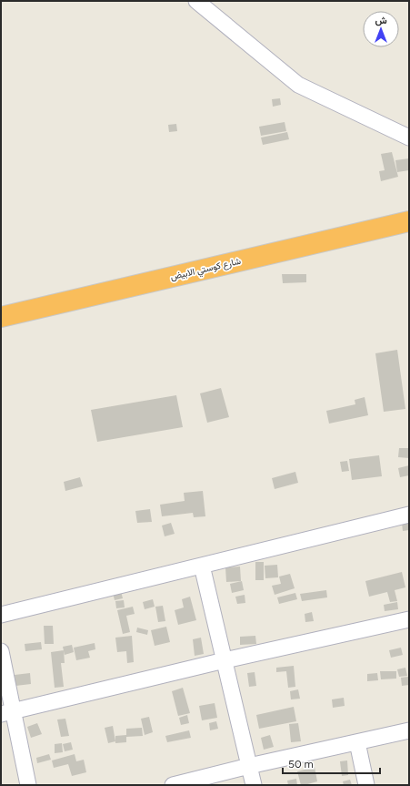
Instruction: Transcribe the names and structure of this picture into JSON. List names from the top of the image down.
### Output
{
  "streets": {
    "highway": ["شارع كوستي الابيض"]
  },
  "scale_bar": "50 m",
  "north": "top"
}
